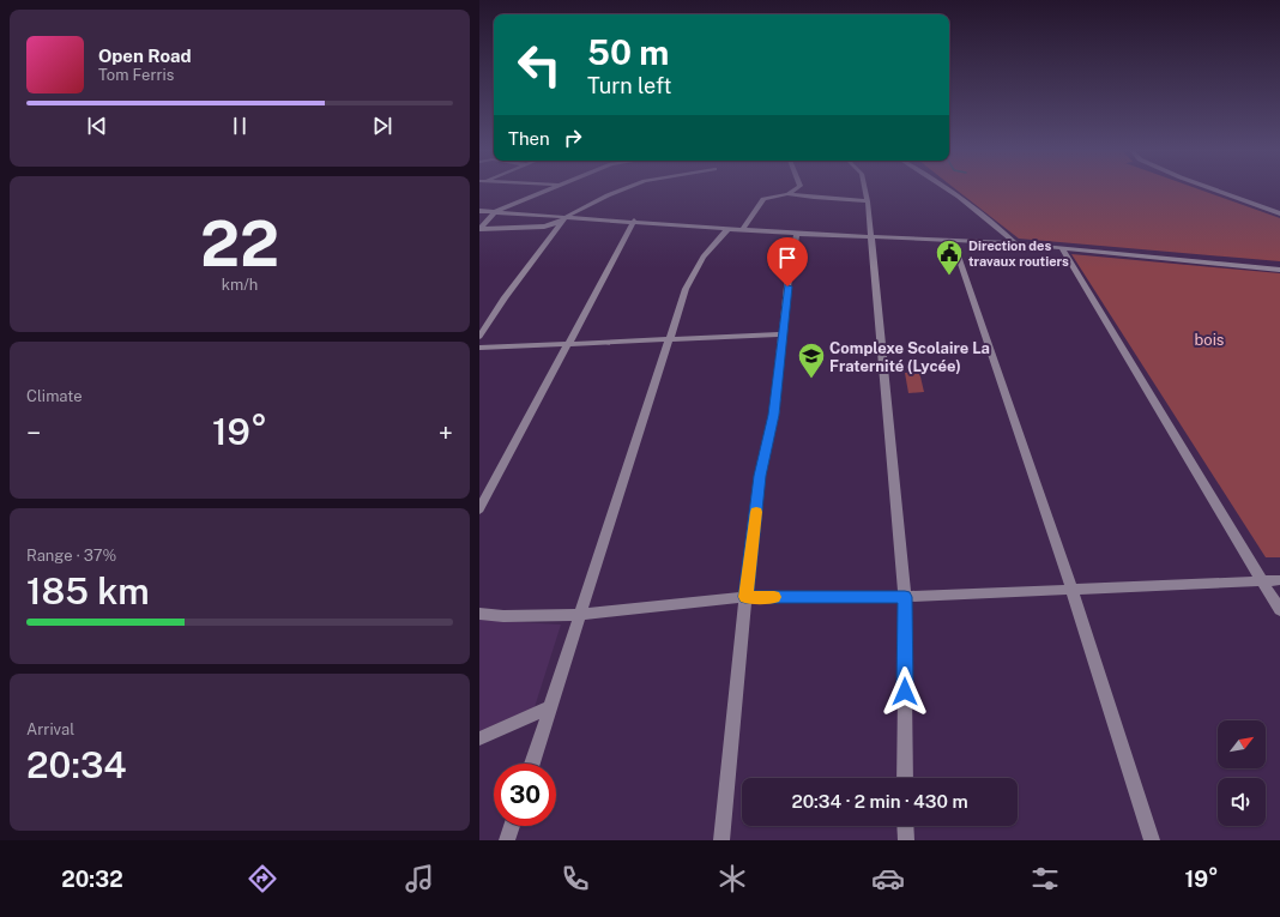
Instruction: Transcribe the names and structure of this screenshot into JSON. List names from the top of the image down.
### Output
{
  "parks": ["bois"],
  "places": {
    "public building": ["Direction des travaux routiers"],
    "school or university": ["Complexe Scolaire La Fraternité (Lycée)"]
  },
  "north": "top right",
  "page": {
    "turn": ["50 m", "Turn left"],
    "song": ["Open Road", "Tom Ferris"],
    "then": "Then",
    "tile": [
      ["22", "km/h"],
      "Climate",
      ["Range · 37%", "185 km"],
      ["Arrival", "20:34"]
    ],
    "heat": ["−", "19°", "+"],
    "limit": "30",
    "trip": "20:34 · 2 min · 430 m",
    "tabs": ["20:32", "19°"]
  }
}
